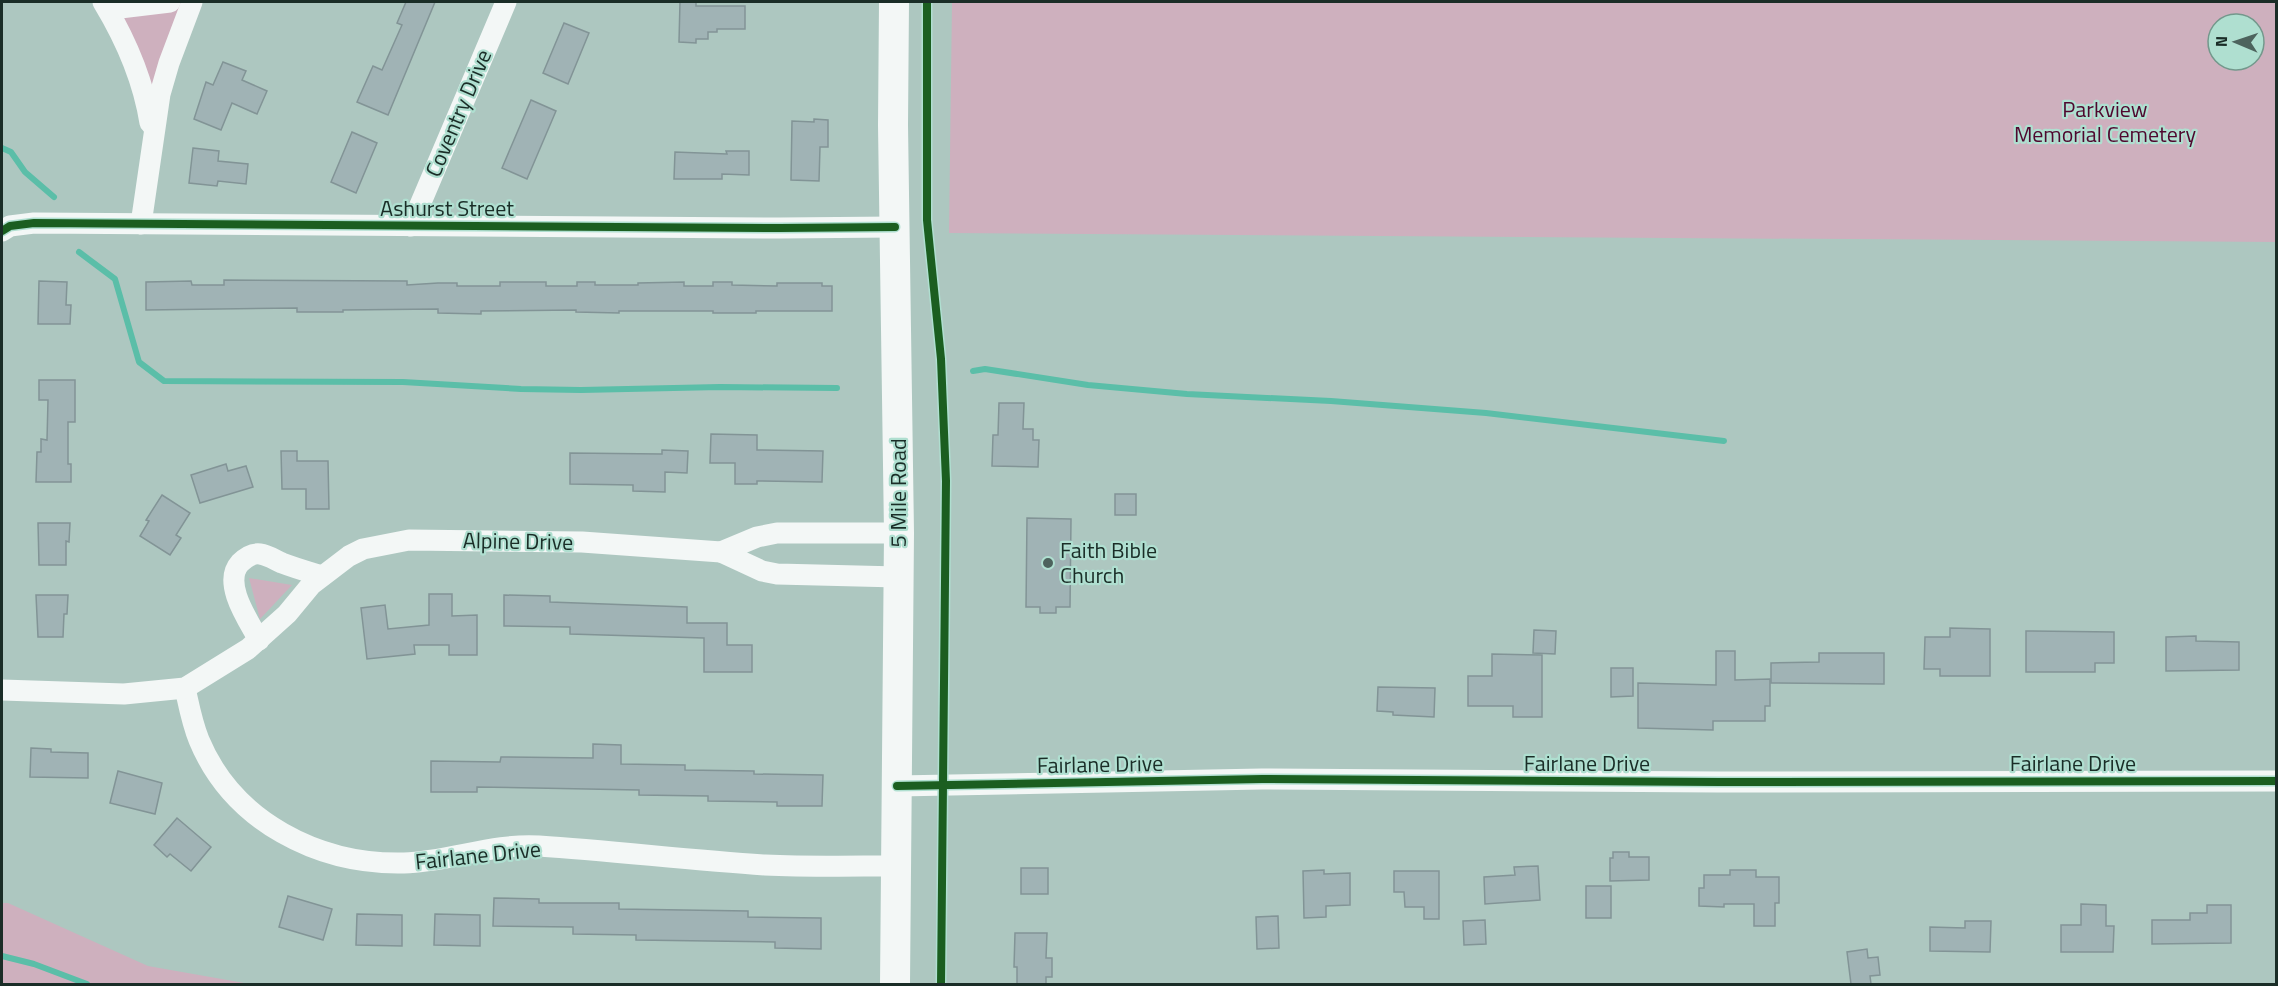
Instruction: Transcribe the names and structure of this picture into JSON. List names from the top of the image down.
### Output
{
  "streets": {
    "main road": ["5 Mile Road"],
    "street": [
      "Coventry Drive",
      "Ashurst Street",
      "Alpine Drive",
      "Fairlane Drive"
    ]
  },
  "crossings": [
    ["Coventry Drive", "Ashurst Street"],
    ["Ashurst Street", "5 Mile Road"],
    ["5 Mile Road", "Alpine Drive"],
    ["5 Mile Road", "Fairlane Drive"],
    ["Alpine Drive", "Fairlane Drive"]
  ],
  "parks": ["Parkview Memorial Cemetery"],
  "places": ["Faith Bible Church"],
  "north": "left"
}
